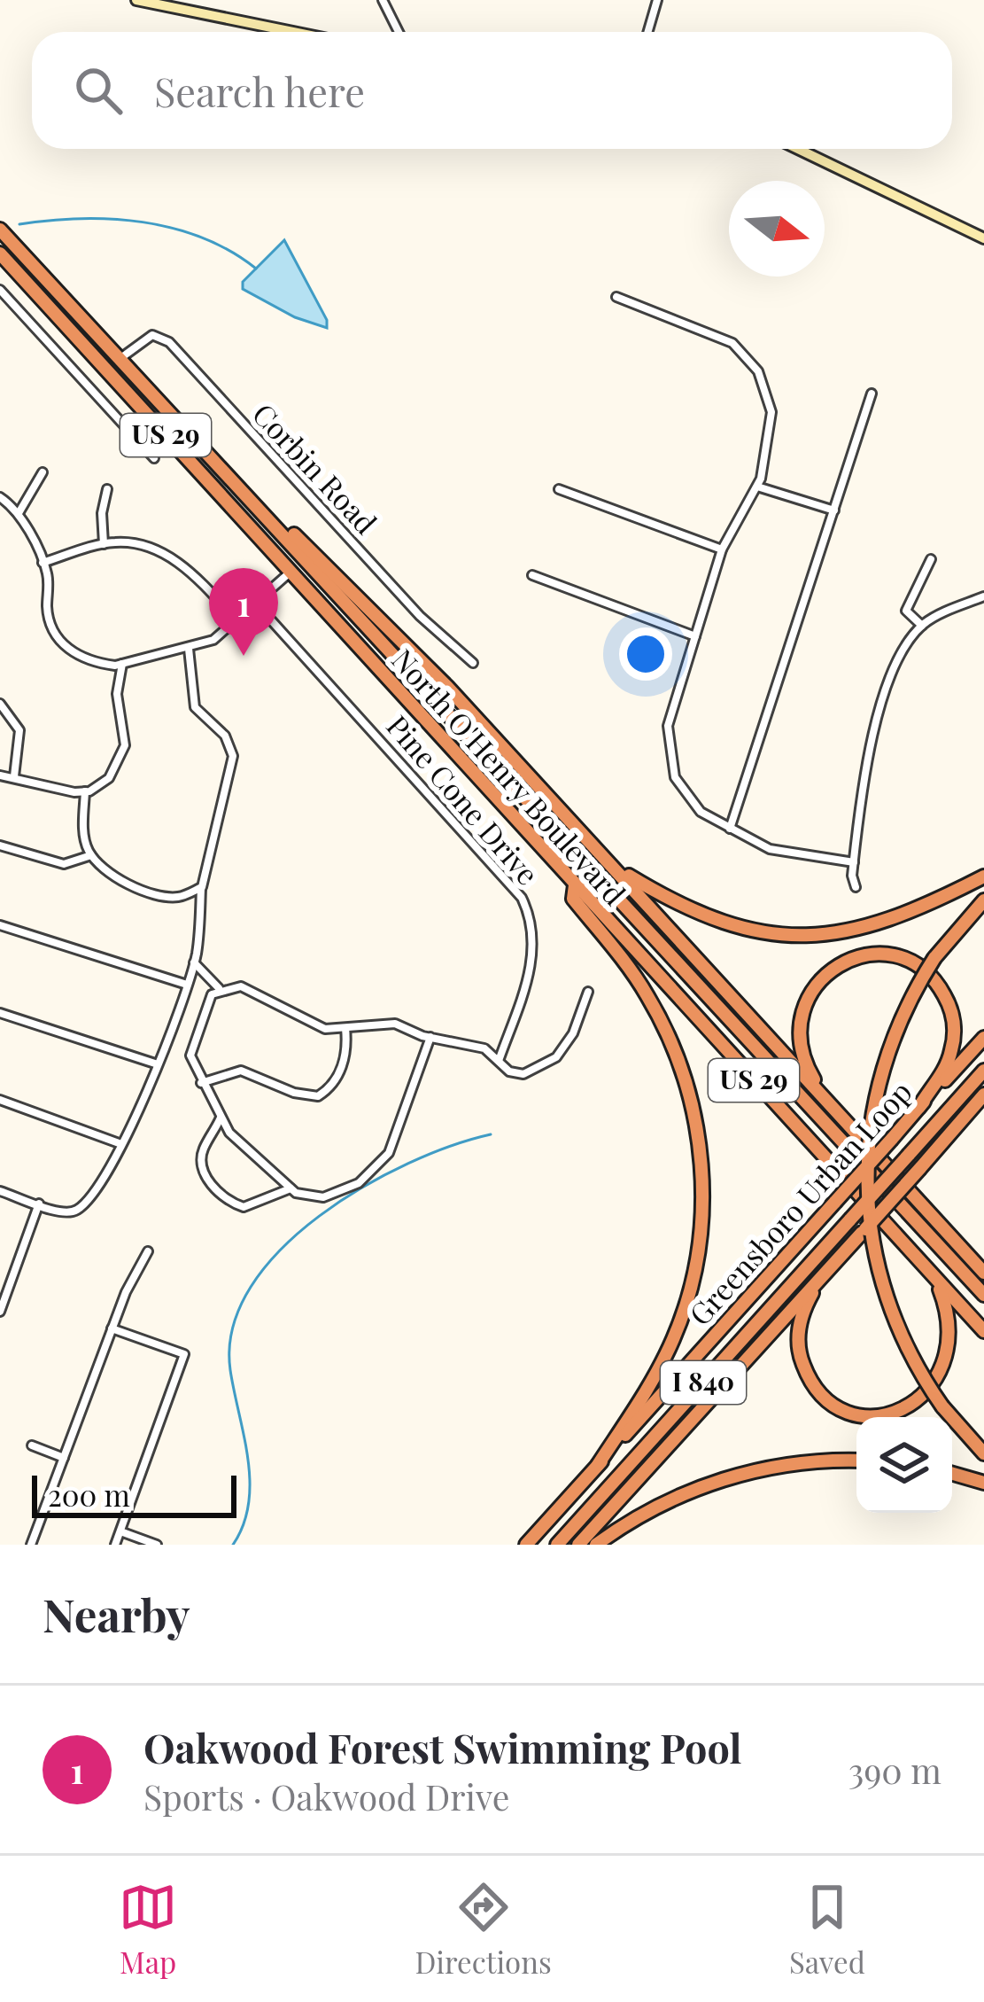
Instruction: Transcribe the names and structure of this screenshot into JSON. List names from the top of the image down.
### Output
{
  "streets": {
    "highway": [
      "US 29",
      "North O'Henry Boulevard",
      "Greensboro Urban Loop",
      "I 840"
    ],
    "street": ["Corbin Road", "Pine Cone Drive"]
  },
  "crossings": [
    ["Corbin Road", "North O'Henry Boulevard"]
  ],
  "scale_bar": "200 m",
  "north": "right",
  "page": {
    "search": "Search here",
    "pins": "1",
    "scale": "200 m",
    "heading": "Nearby",
    "list": [
      {
        "mark": "1",
        "name": "Oakwood Forest Swimming Pool",
        "note": "Sports · Oakwood Drive",
        "value": "390 m"
      }
    ],
    "nav": ["Map", "Directions", "Saved"]
  }
}
